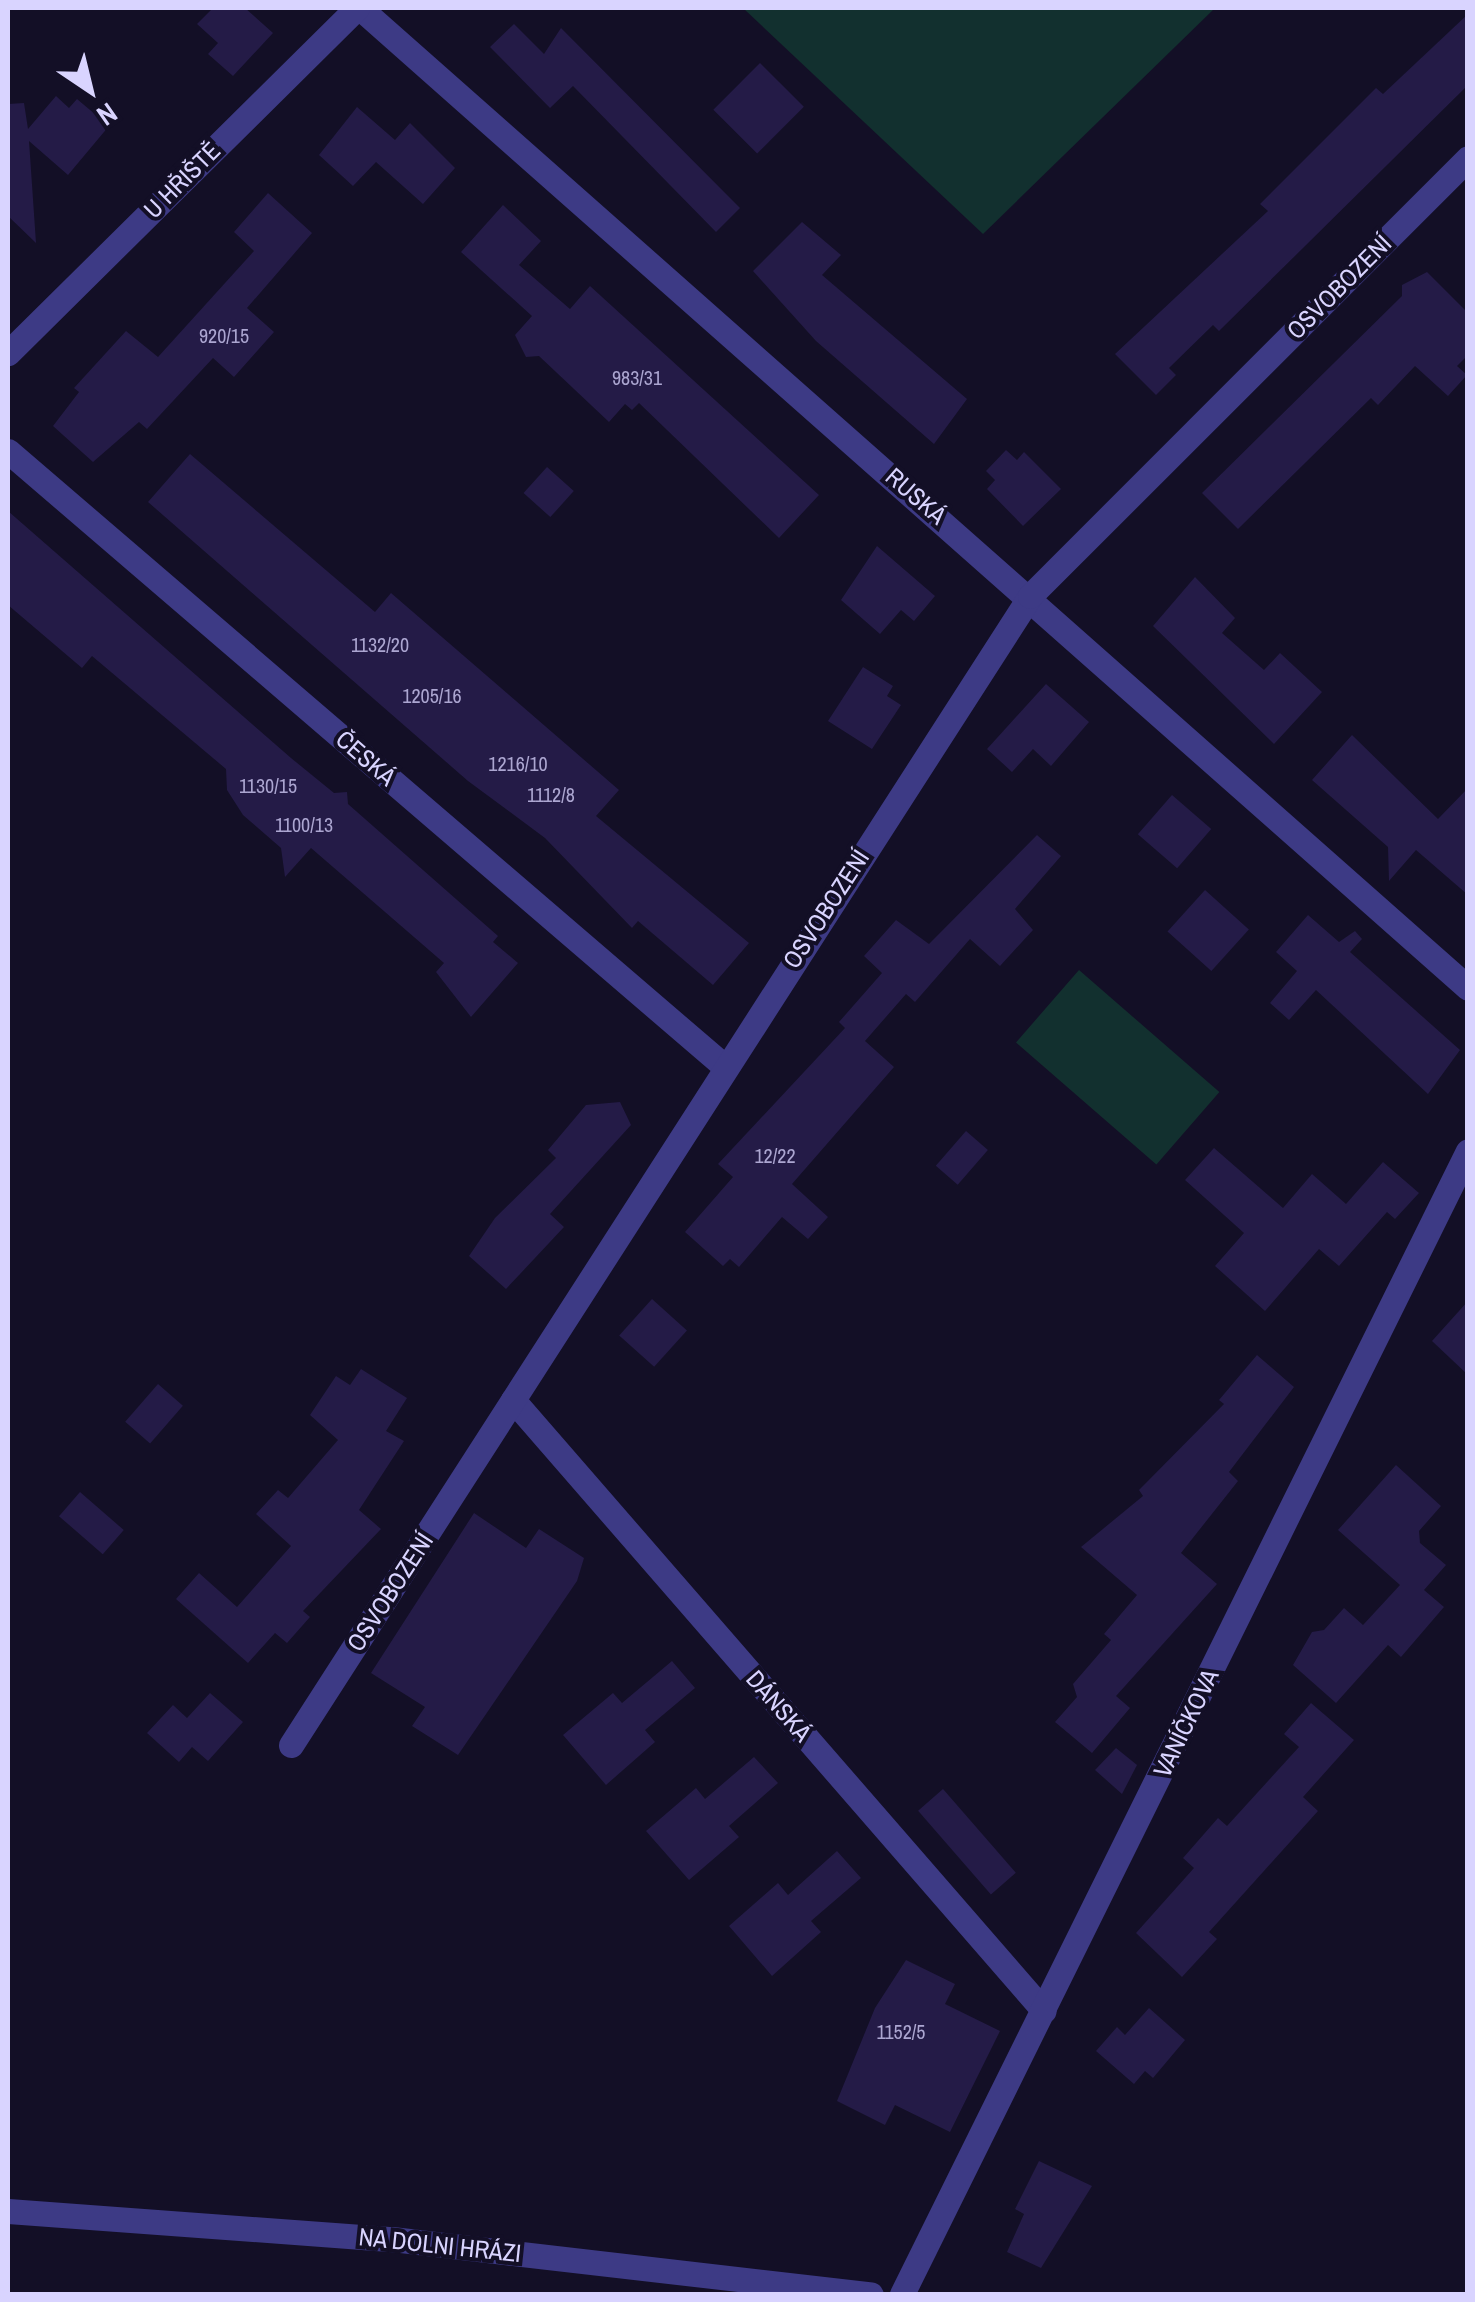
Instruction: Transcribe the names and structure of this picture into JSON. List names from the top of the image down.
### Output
{
  "streets": {
    "street": [
      "U HŘIŠTĚ",
      "OSVOBOZENÍ",
      "RUSKÁ",
      "ČESKÁ",
      "DÁNSKÁ",
      "VANÍČKOVA",
      "NA DOLNI HRÁZI"
    ]
  },
  "crossings": [
    ["U HŘIŠTĚ", "RUSKÁ"],
    ["OSVOBOZENÍ", "RUSKÁ"],
    ["OSVOBOZENÍ", "ČESKÁ"],
    ["OSVOBOZENÍ", "DÁNSKÁ"],
    ["DÁNSKÁ", "VANÍČKOVA"]
  ],
  "house_numbers": [
    "920/15",
    "983/31",
    "1132/20",
    "1205/16",
    "1216/10",
    "1130/15",
    "1112/8",
    "1100/13",
    "12/22",
    "1152/5"
  ],
  "north": "bottom right"
}
